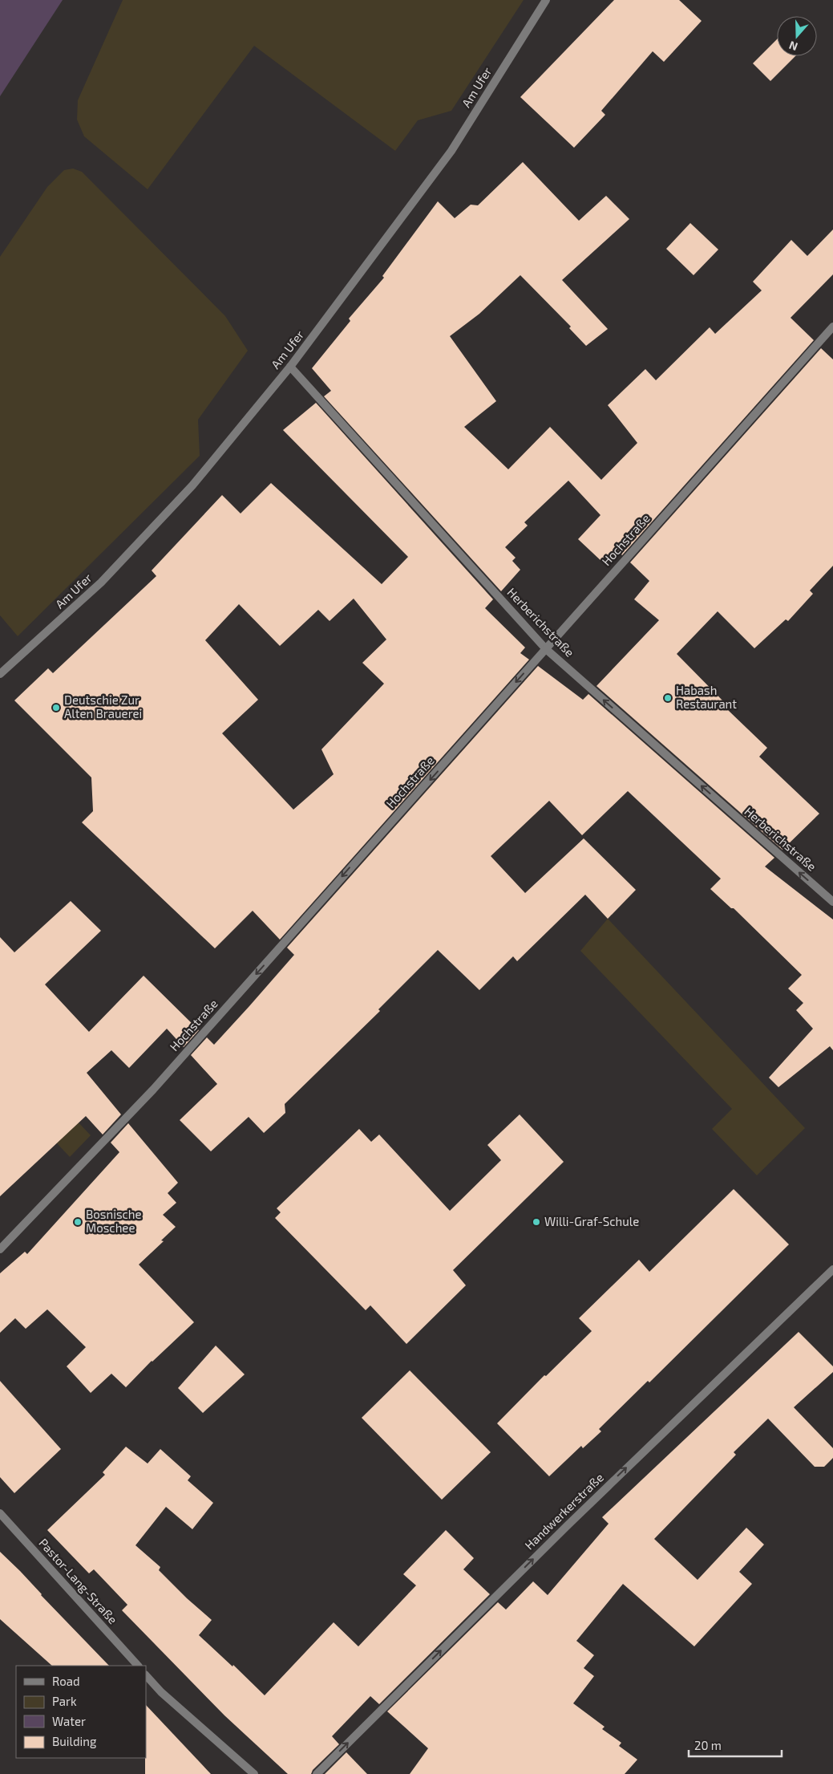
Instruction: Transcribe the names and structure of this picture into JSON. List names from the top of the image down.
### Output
{
  "streets": {
    "street": [
      "Am Ufer",
      "Hochstraße",
      "Herberichstraße",
      "Handwerkerstraße",
      "Pastor-Lang-Straße"
    ]
  },
  "crossings": [
    ["Am Ufer", "Herberichstraße"],
    ["Hochstraße", "Herberichstraße"]
  ],
  "one_way": ["Hochstraße", "Herberichstraße", "Handwerkerstraße"],
  "places": [
    "Habash Restaurant",
    "Deutschie Zur Alten Brauerei",
    "Bosnische Moschee",
    "Willi-Graf-Schule"
  ],
  "legend": [
    "Road",
    "Park",
    "Water",
    "Building"
  ],
  "scale_bar": "20 m",
  "north": "bottom"
}
